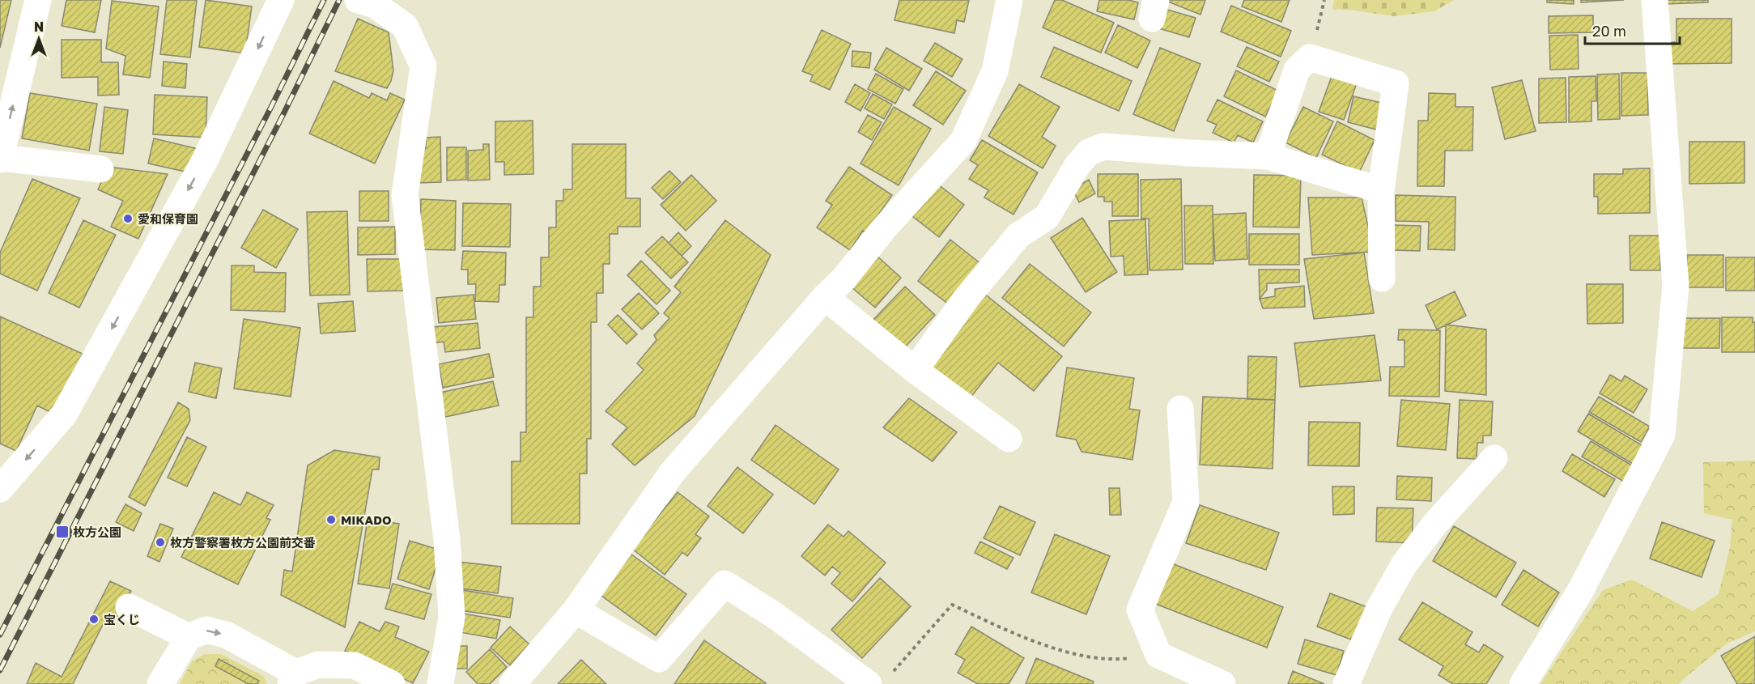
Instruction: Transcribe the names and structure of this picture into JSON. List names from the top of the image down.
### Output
{
  "places": {
    "other": [
      "愛和保育園",
      "MIKADO",
      "枚方警察署枚方公園前交番",
      "宝くじ"
    ],
    "transit": ["枚方公園"]
  },
  "scale_bar": "20 m",
  "north": "top"
}
